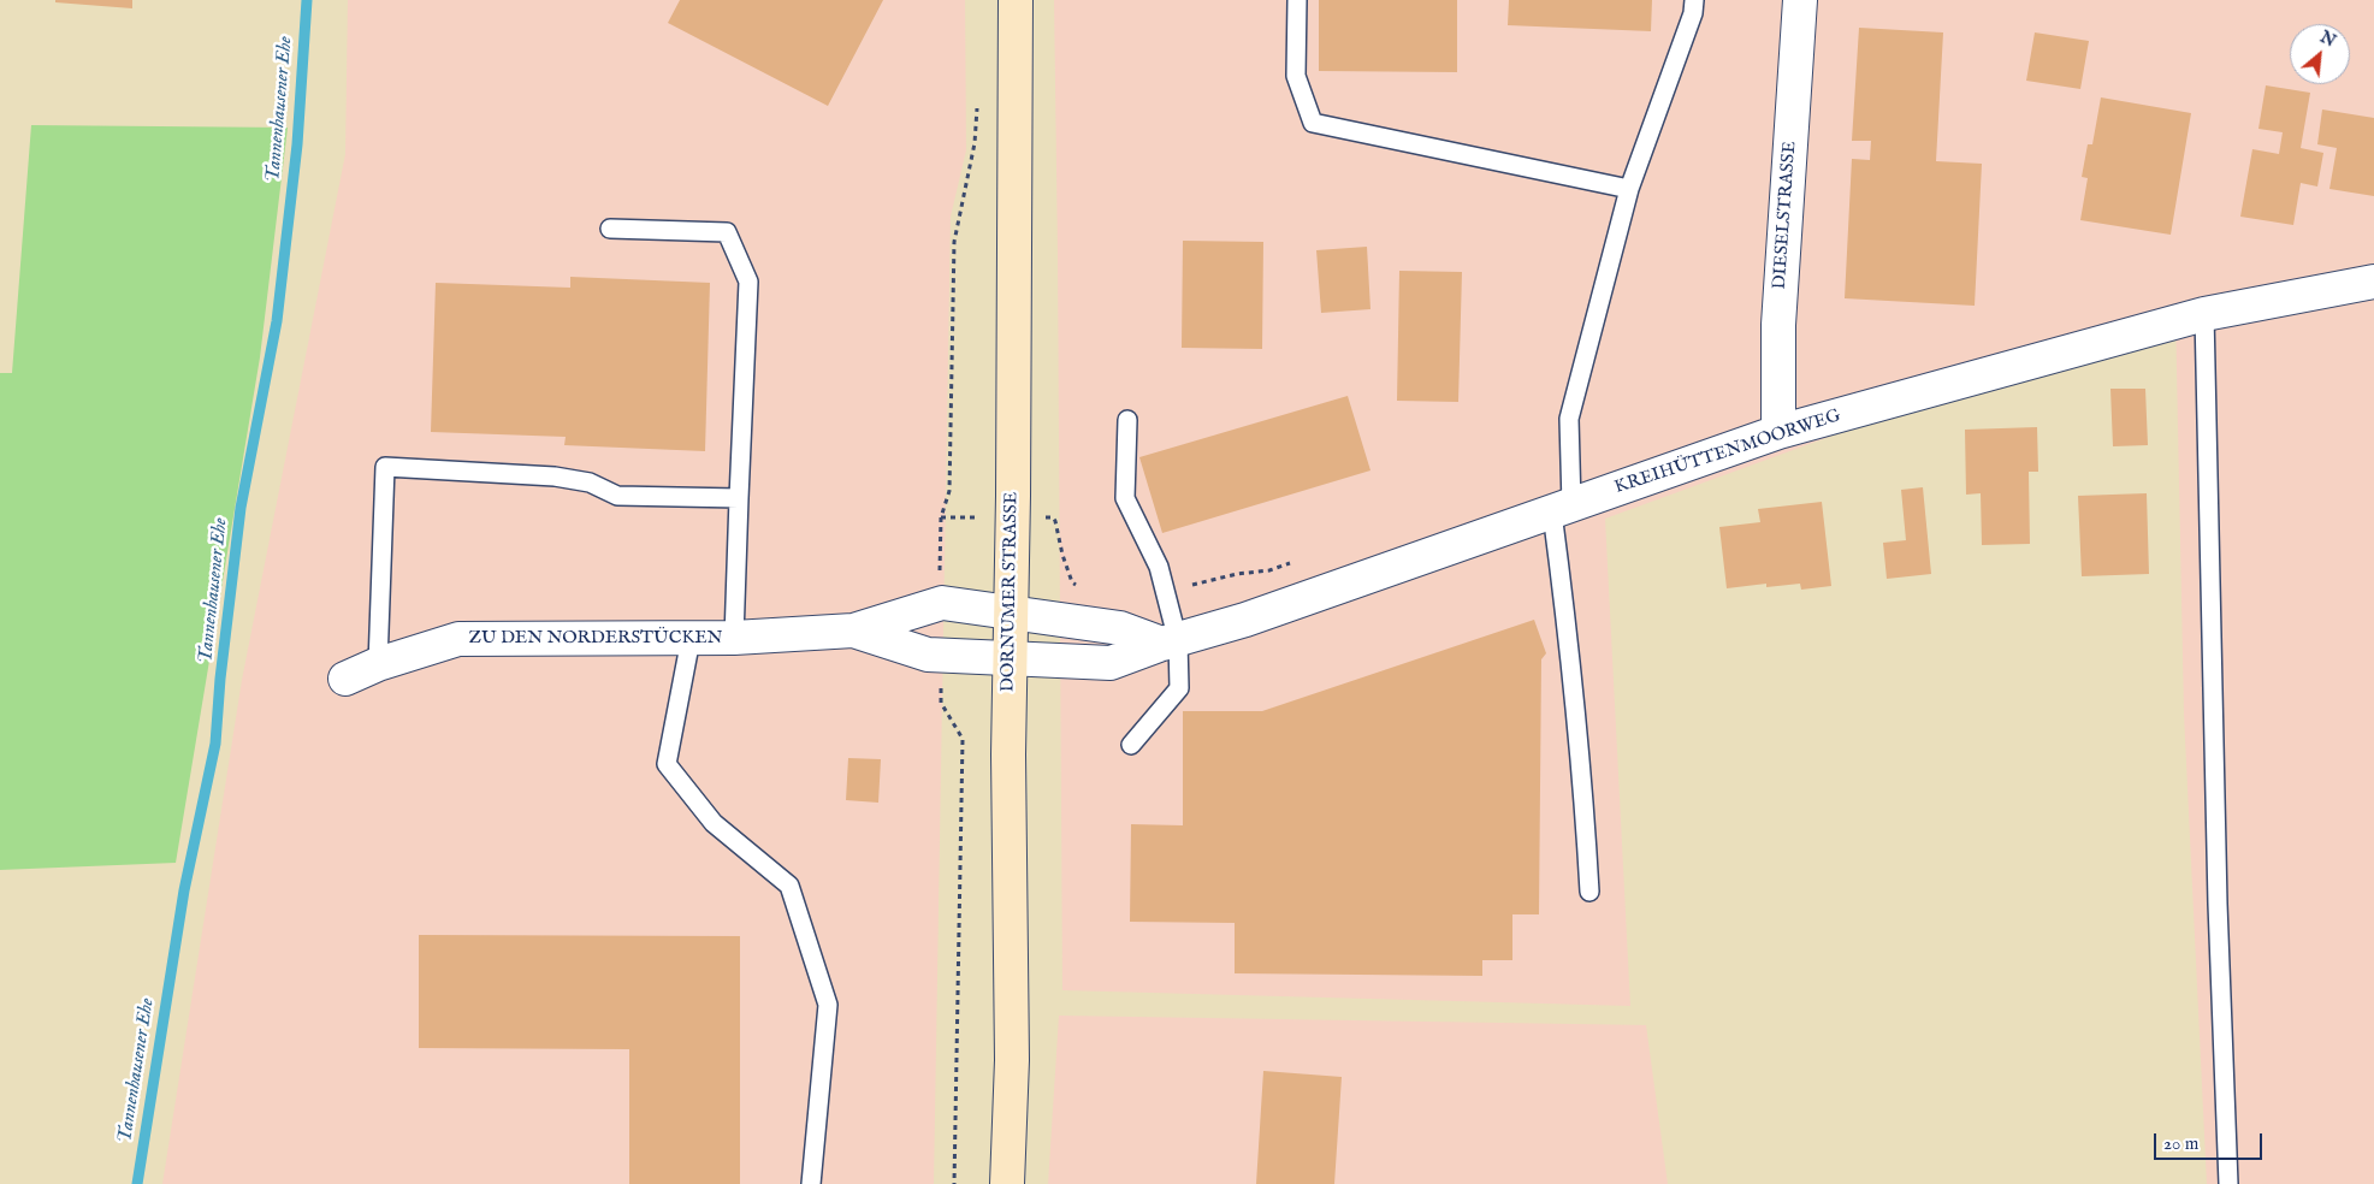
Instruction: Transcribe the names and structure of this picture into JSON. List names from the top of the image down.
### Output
{
  "streets": {
    "main road": ["DORNUMER STRASSE"],
    "street": ["DIESELSTRASSE", "KREIHÜTTENMOORWEG", "ZU DEN NORDERSTÜCKEN"]
  },
  "crossings": [
    ["DIESELSTRASSE", "KREIHÜTTENMOORWEG"],
    ["KREIHÜTTENMOORWEG", "DORNUMER STRASSE"],
    ["KREIHÜTTENMOORWEG", "ZU DEN NORDERSTÜCKEN"],
    ["DORNUMER STRASSE", "ZU DEN NORDERSTÜCKEN"]
  ],
  "water": ["Tannenhausener Ehe"],
  "scale_bar": "20 m",
  "north": "top right"
}
